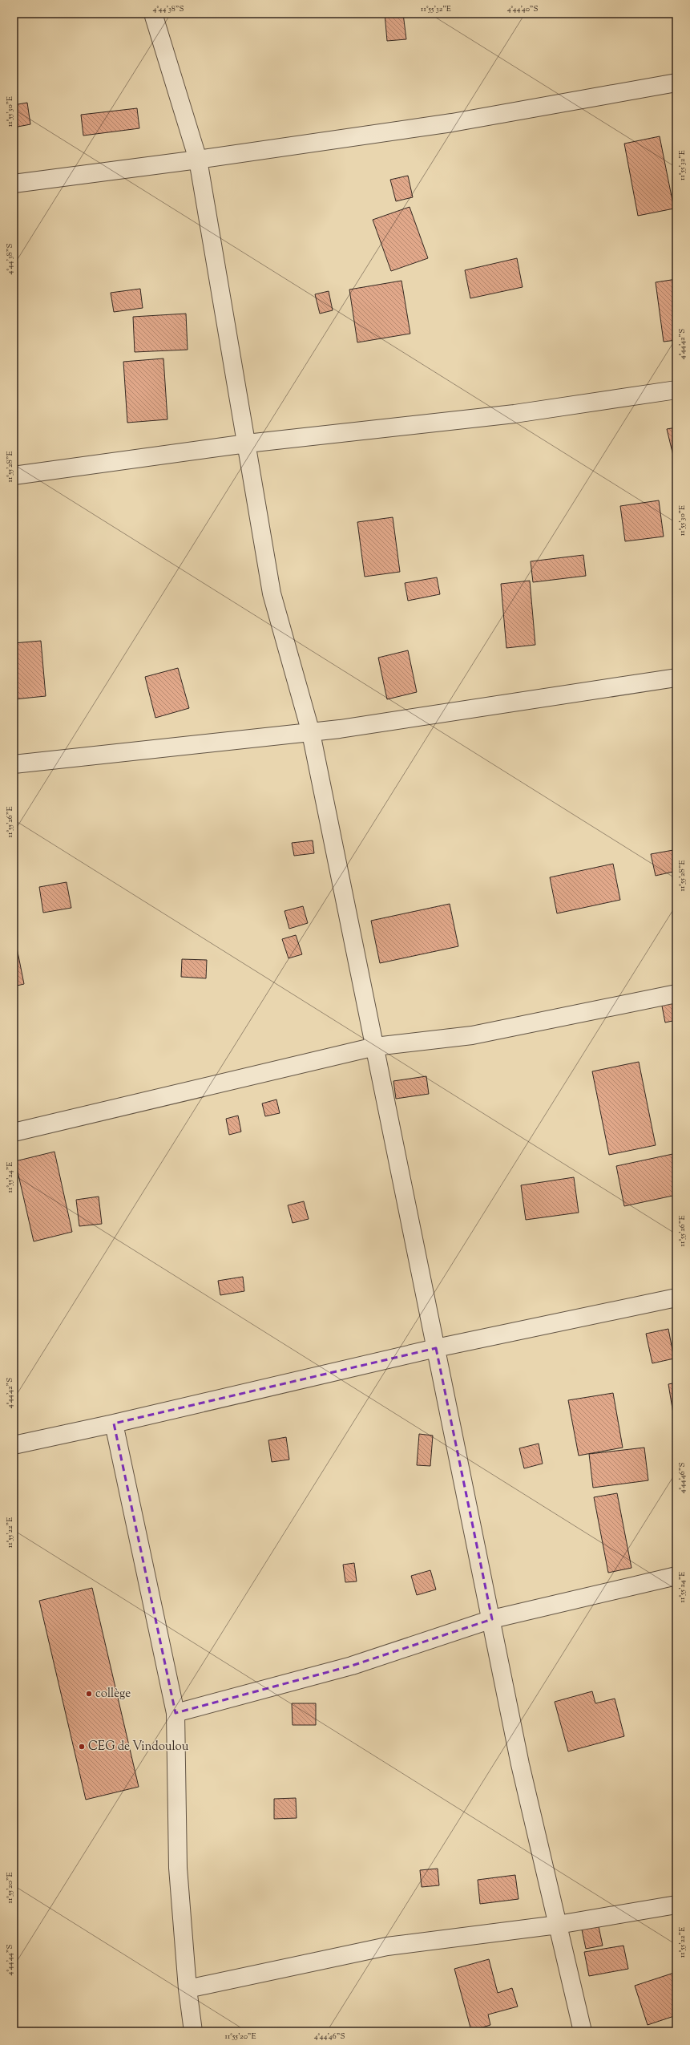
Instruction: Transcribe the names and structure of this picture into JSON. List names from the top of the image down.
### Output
{
  "places": ["collège", "CEG de Vindoulou"],
  "coordinates": [
    "4°44'38\"S",
    "11°55'32\"E",
    "4°44'40\"S",
    "11°55'30\"E",
    "4°44'42\"S",
    "11°55'28\"E",
    "11°55'26\"E",
    "11°55'24\"E",
    "4°44'46\"S",
    "11°55'22\"E",
    "11°55'20\"E",
    "4°44'44\"S"
  ]
}
